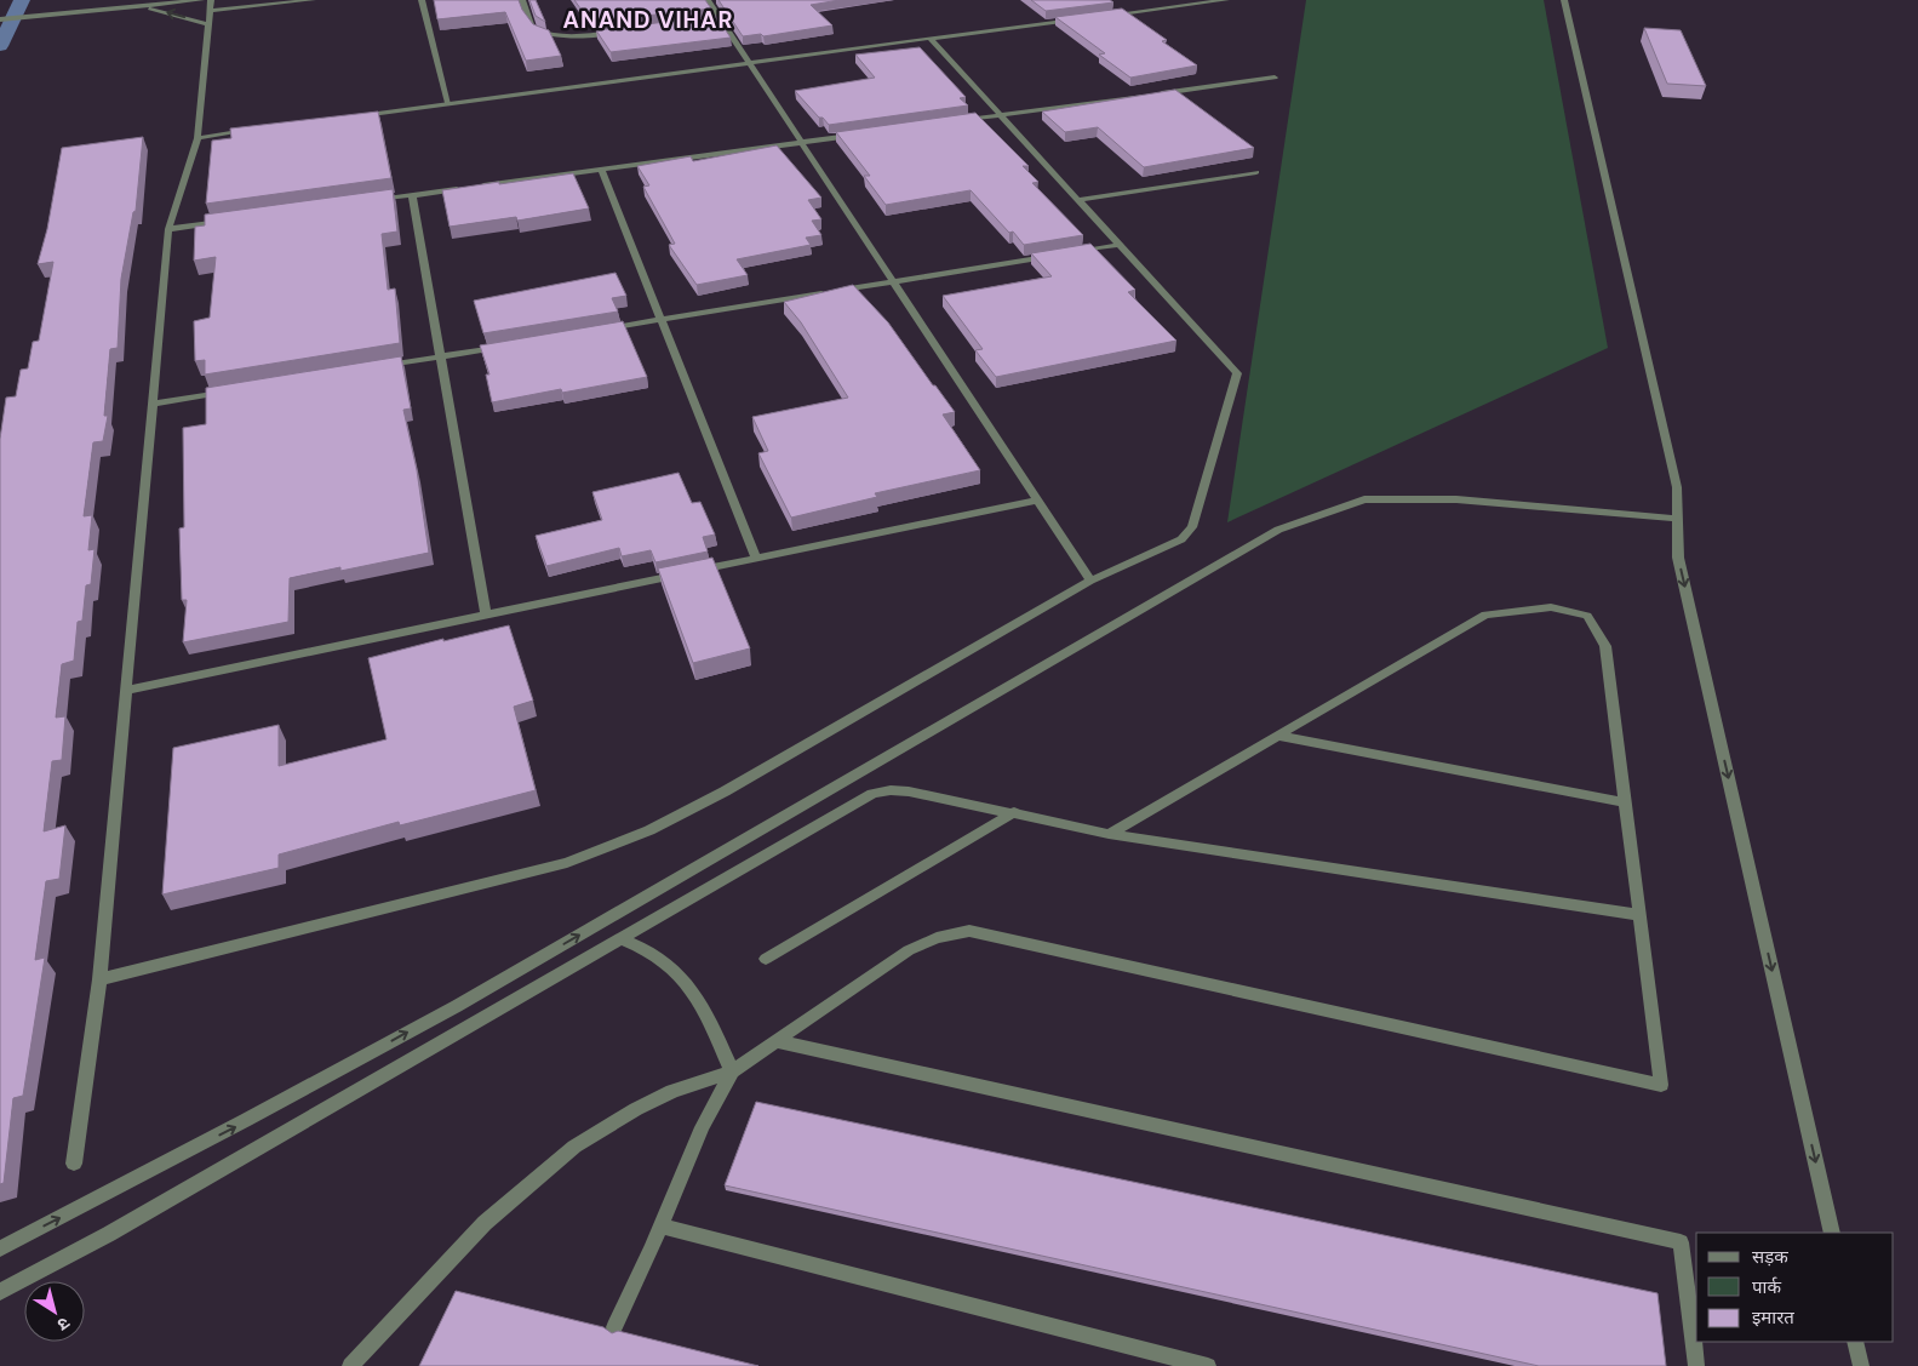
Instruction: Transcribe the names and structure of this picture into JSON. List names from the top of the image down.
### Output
{
  "districts": ["ANAND VIHAR"],
  "legend": ["सड़क", "पार्क", "इमारत"],
  "north": "bottom right"
}
